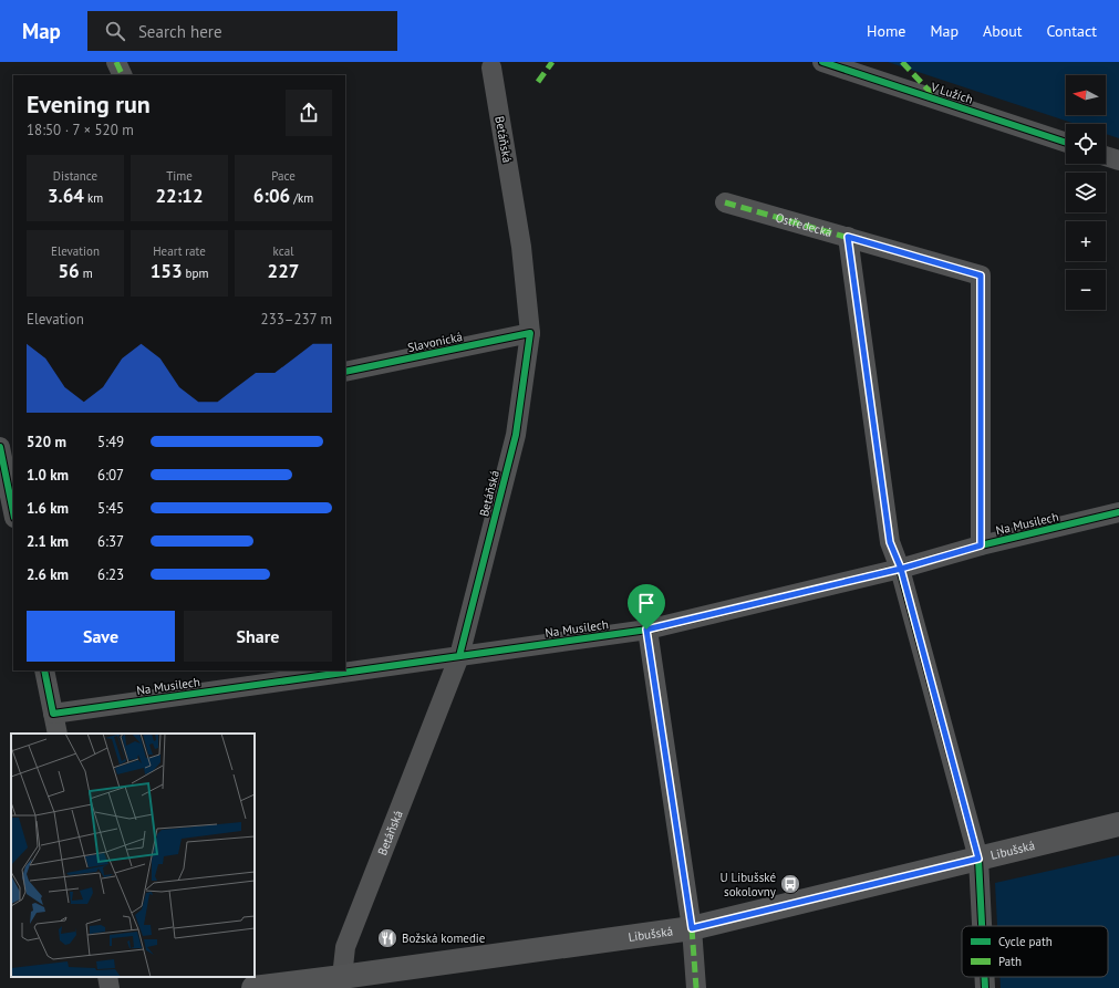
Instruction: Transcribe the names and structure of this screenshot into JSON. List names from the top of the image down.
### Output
{
  "streets": {
    "main road": ["Libušská"],
    "street": [
      "V Lužích",
      "Betáňská",
      "Ostředecká",
      "Slavonická",
      "Na Musilech"
    ]
  },
  "crossings": [
    ["Betáňská", "Slavonická"],
    ["Betáňská", "Na Musilech"],
    ["Betáňská", "Libušská"],
    ["Ostředecká", "Na Musilech"]
  ],
  "places": {
    "bus stop": ["U Libušské sokolovny"],
    "restaurant": ["Božská komedie"]
  },
  "legend": ["Cycle path", "Path"],
  "north": "left",
  "page": {
    "header": "Map",
    "search": "Search here",
    "nav": [
      "Home",
      "Map",
      "About",
      "Contact"
    ],
    "map_buttons": ["+", "−"],
    "heading": ["Evening run", "18:50 · 7 × 520 m"],
    "stats": [
      ["Distance", "3.64 km"],
      ["Time", "22:12"],
      ["Pace", "6:06 /km"],
      ["Elevation", "56 m"],
      ["Heart rate", "153 bpm"],
      ["kcal", "227"]
    ],
    "chart": ["Elevation", "233–237 m"],
    "list": [
      {
        "name": "520 m",
        "note": "5:49"
      },
      {
        "name": "1.0 km",
        "note": "6:07"
      },
      {
        "name": "1.6 km",
        "note": "5:45"
      },
      {
        "name": "2.1 km",
        "note": "6:37"
      },
      {
        "name": "2.6 km",
        "note": "6:23"
      }
    ],
    "buttons": ["Save", "Share"]
  }
}
